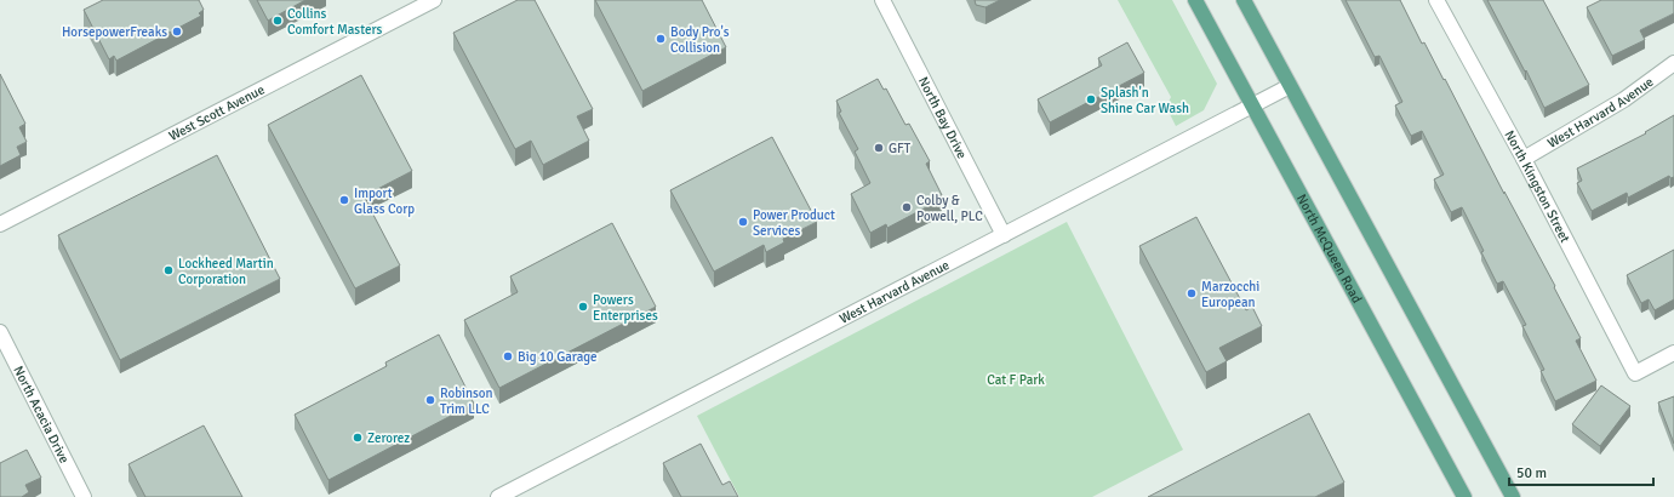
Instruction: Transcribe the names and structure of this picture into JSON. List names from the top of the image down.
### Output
{
  "streets": {
    "main road": ["North McQueen Road"],
    "street": [
      "West Harvard Avenue",
      "West Scott Avenue",
      "North Bay Drive",
      "North Kingston Street",
      "North Acacia Drive"
    ]
  },
  "crossings": [
    ["West Harvard Avenue", "North Bay Drive"],
    ["West Harvard Avenue", "North Kingston Street"],
    ["West Harvard Avenue", "North McQueen Road"]
  ],
  "parks": ["Cat F Park"],
  "places": [
    "Collins Comfort Masters",
    "HorsepowerFreaks",
    "Body Pro's Collision",
    "Splash'n Shine Car Wash",
    "GFT",
    "Import Glass Corp",
    "Colby & Powell, PLC",
    "Power Product Services",
    "Lockheed Martin Corporation",
    "Marzocchi European",
    "Powers Enterprises",
    "Big 10 Garage",
    "Robinson Trim LLC",
    "Zerorez"
  ],
  "scale_bar": "50 m"
}
